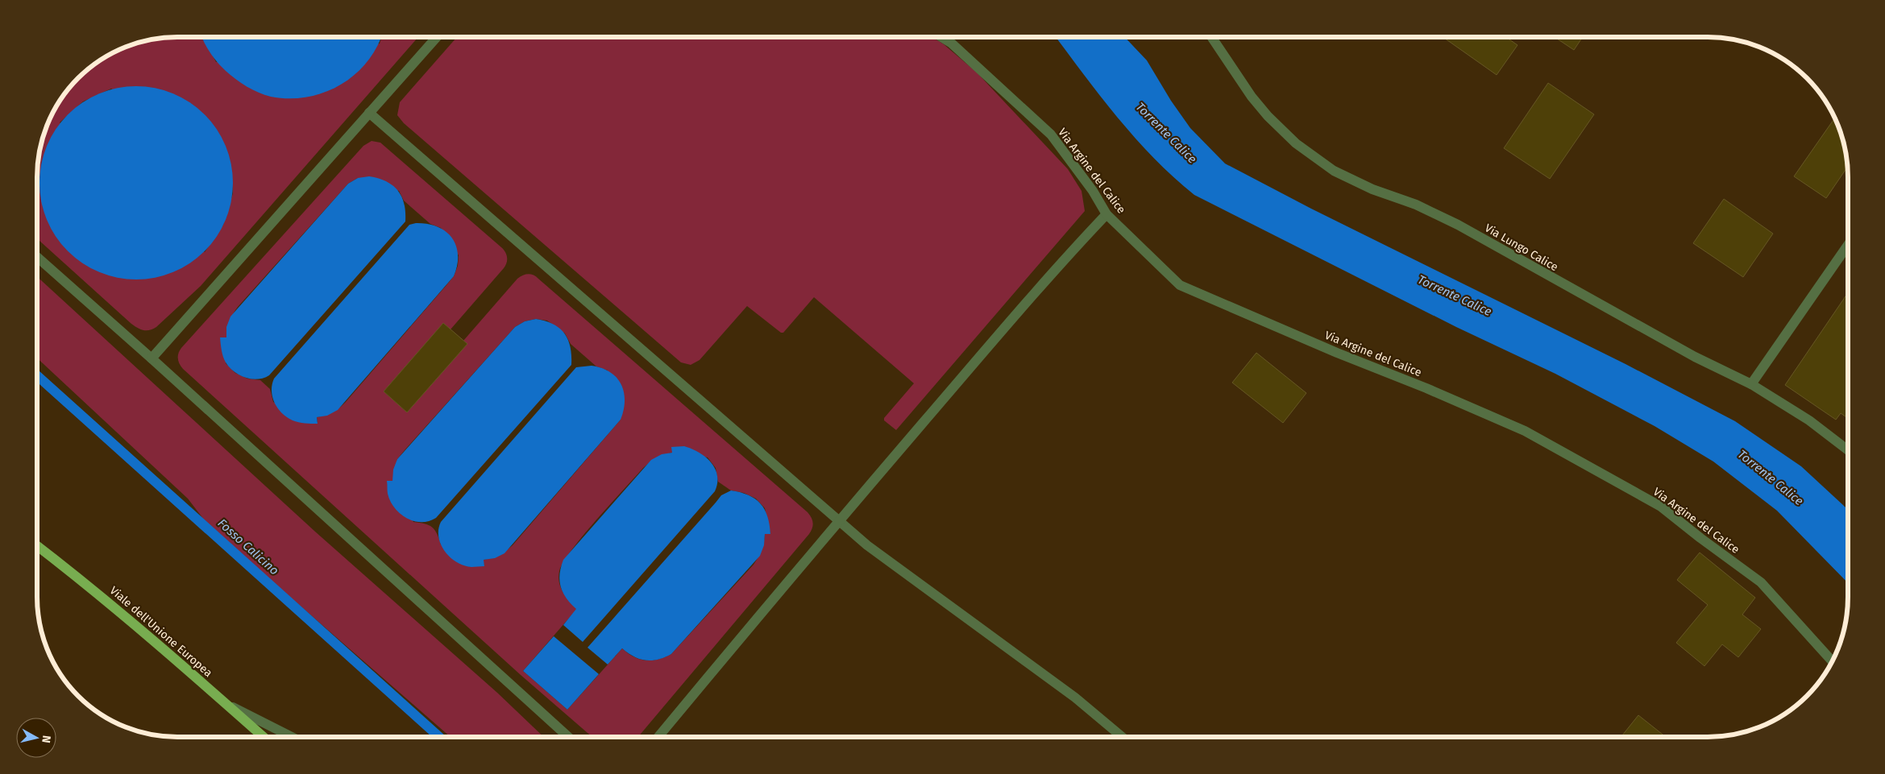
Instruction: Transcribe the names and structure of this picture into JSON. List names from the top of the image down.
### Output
{
  "streets": {
    "main road": ["Viale dell'Unione Europea"],
    "street": ["Via Argine del Calice", "Via Lungo Calice"]
  },
  "water": ["Torrente Calice", "Fosso Calicino"],
  "north": "right"
}
